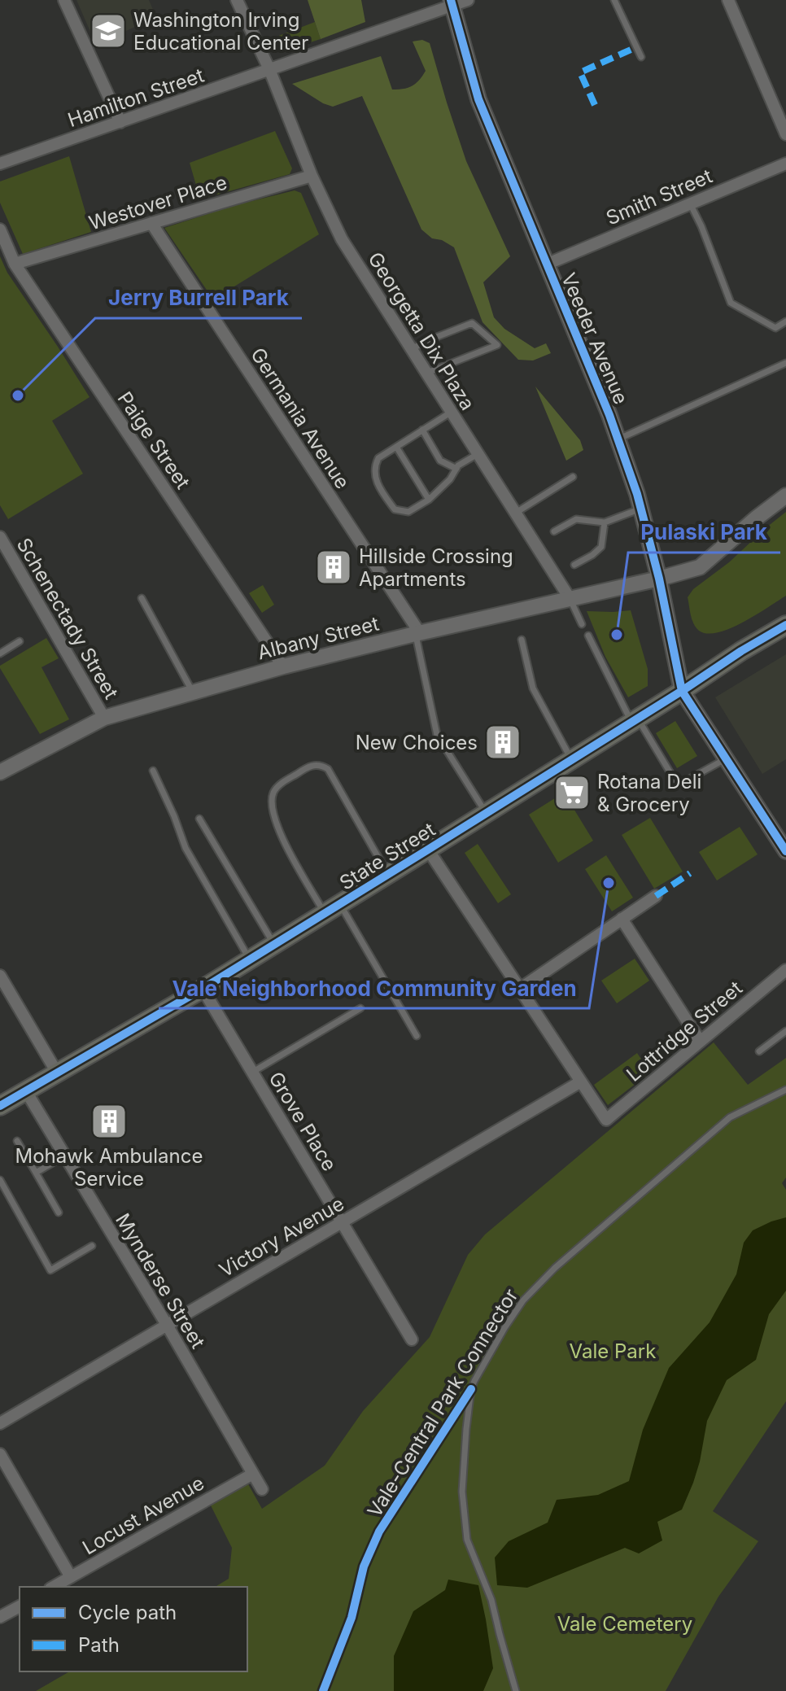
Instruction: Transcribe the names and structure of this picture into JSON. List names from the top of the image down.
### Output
{
  "streets": {
    "main road": ["State Street"],
    "street": [
      "Hamilton Street",
      "Smith Street",
      "Westover Place",
      "Georgetta Dix Plaza",
      "Veeder Avenue",
      "Germania Avenue",
      "Paige Street",
      "Schenectady Street",
      "Albany Street",
      "Lottridge Street",
      "Grove Place",
      "Victory Avenue",
      "Mynderse Street",
      "Locust Avenue"
    ],
    "lane": ["Vale-Central Park Connector"]
  },
  "crossings": [
    ["Hamilton Street", "Georgetta Dix Plaza"],
    ["Hamilton Street", "Veeder Avenue"],
    ["Smith Street", "Veeder Avenue"],
    ["Westover Place", "Georgetta Dix Plaza"],
    ["Westover Place", "Germania Avenue"],
    ["Westover Place", "Paige Street"],
    ["Georgetta Dix Plaza", "Albany Street"],
    ["Veeder Avenue", "Albany Street"],
    ["Veeder Avenue", "State Street"],
    ["Germania Avenue", "Albany Street"],
    ["Paige Street", "Albany Street"],
    ["Schenectady Street", "Albany Street"],
    ["State Street", "Grove Place"],
    ["State Street", "Mynderse Street"],
    ["Lottridge Street", "Victory Avenue"],
    ["Grove Place", "Victory Avenue"],
    ["Victory Avenue", "Mynderse Street"],
    ["Mynderse Street", "Locust Avenue"]
  ],
  "parks": ["Vale Park", "Vale Cemetery"],
  "places": {
    "school or university": ["Washington Irving Educational Center"],
    "other": ["Jerry Burrell Park", "Pulaski Park", "Vale Neighborhood Community Garden"],
    "building": ["Hillside Crossing Apartments", "New Choices", "Mohawk Ambulance Service"],
    "supermarket": ["Rotana Deli & Grocery"]
  },
  "legend": ["Cycle path", "Path"]
}
